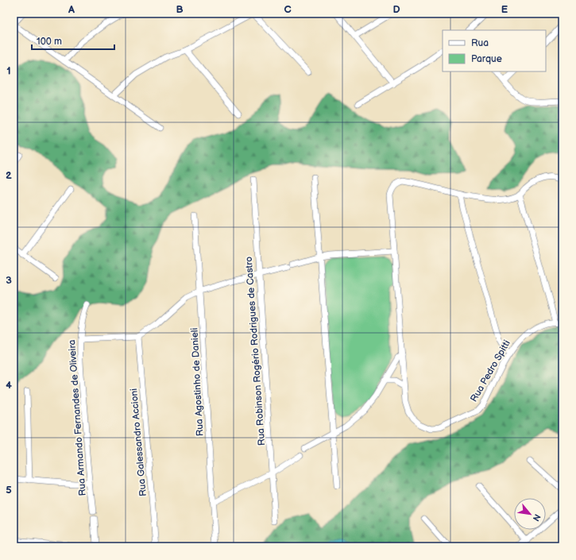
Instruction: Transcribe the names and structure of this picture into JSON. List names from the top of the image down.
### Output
{
  "streets": {
    "street": [
      "Rua Robinson Rogério Rodrigues de Castro",
      "Rua Pedro Spitti",
      "Rua Agostinho de Danieli",
      "Rua Armando Fernandes de Oliveira",
      "Rua Galessandro Accioni"
    ]
  },
  "legend": ["Rua", "Parque"],
  "scale_bar": "100 m",
  "north": "bottom right",
  "grid": {
    "columns": [
      "A",
      "B",
      "C",
      "D",
      "E"
    ],
    "rows": [
      "1",
      "2",
      "3",
      "4",
      "5"
    ]
  }
}
